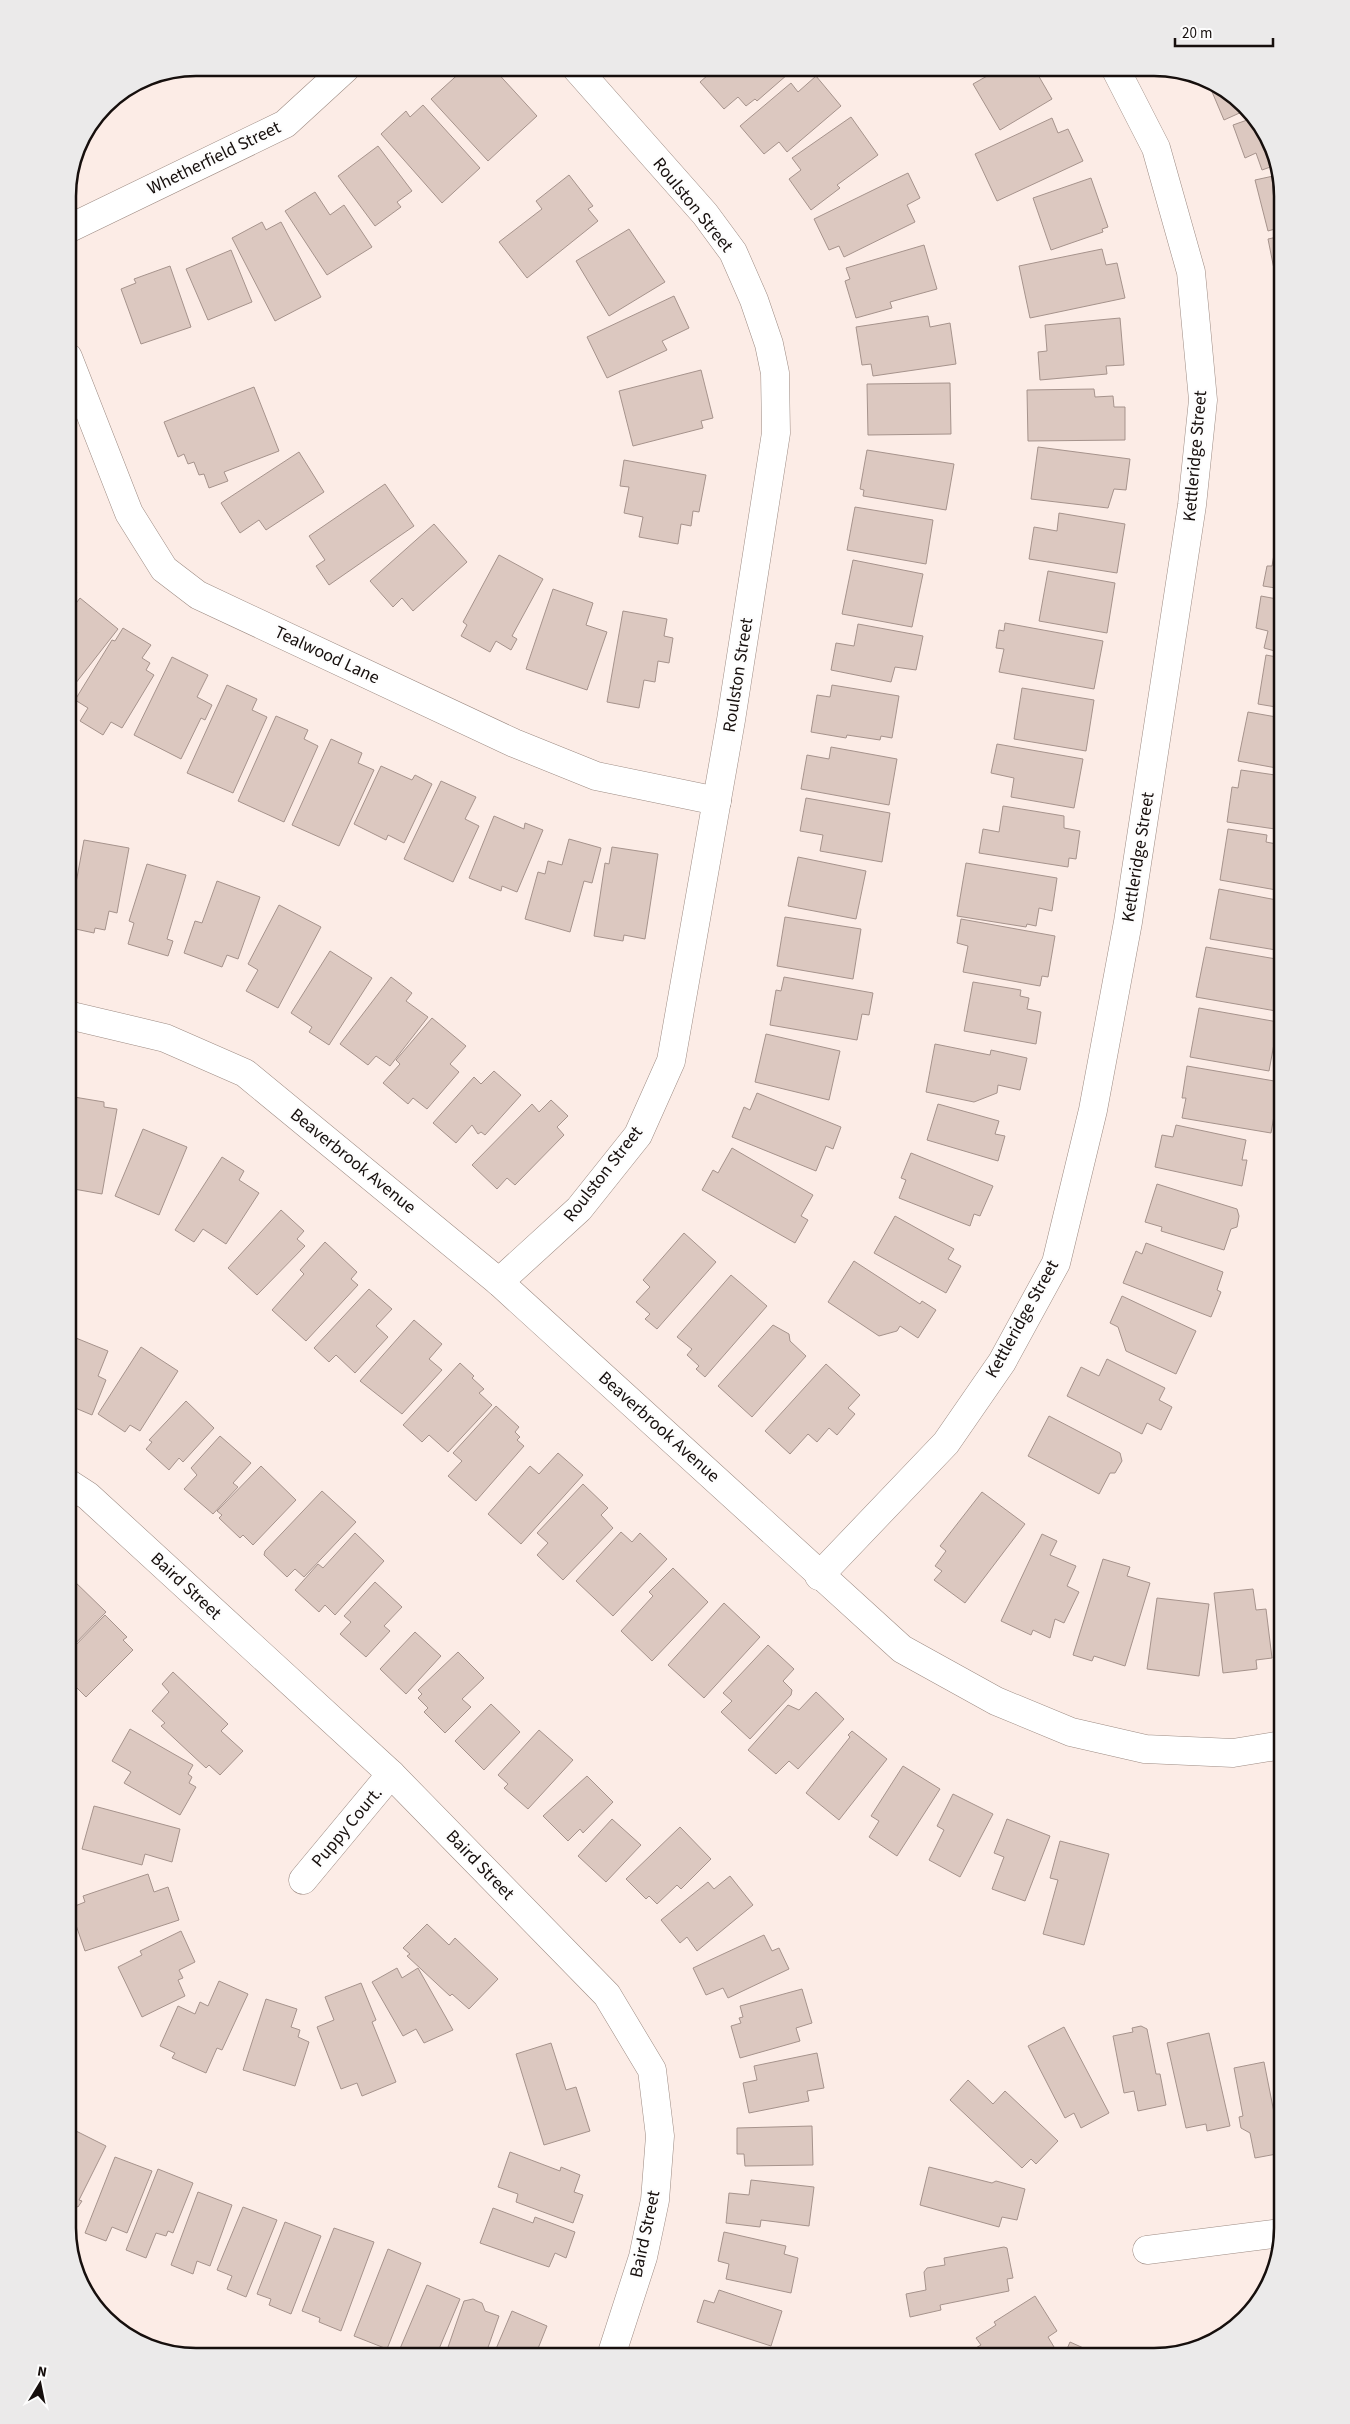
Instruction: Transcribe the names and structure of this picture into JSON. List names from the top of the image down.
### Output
{
  "streets": {
    "street": [
      "Whetherfield Street",
      "Roulston Street",
      "Kettleridge Street",
      "Tealwood Lane",
      "Beaverbrook Avenue",
      "Baird Street",
      "Puppy Court."
    ]
  },
  "crossings": [
    ["Roulston Street", "Tealwood Lane"],
    ["Roulston Street", "Beaverbrook Avenue"],
    ["Kettleridge Street", "Beaverbrook Avenue"],
    ["Baird Street", "Puppy Court."]
  ],
  "scale_bar": "20 m",
  "north": "top"
}
